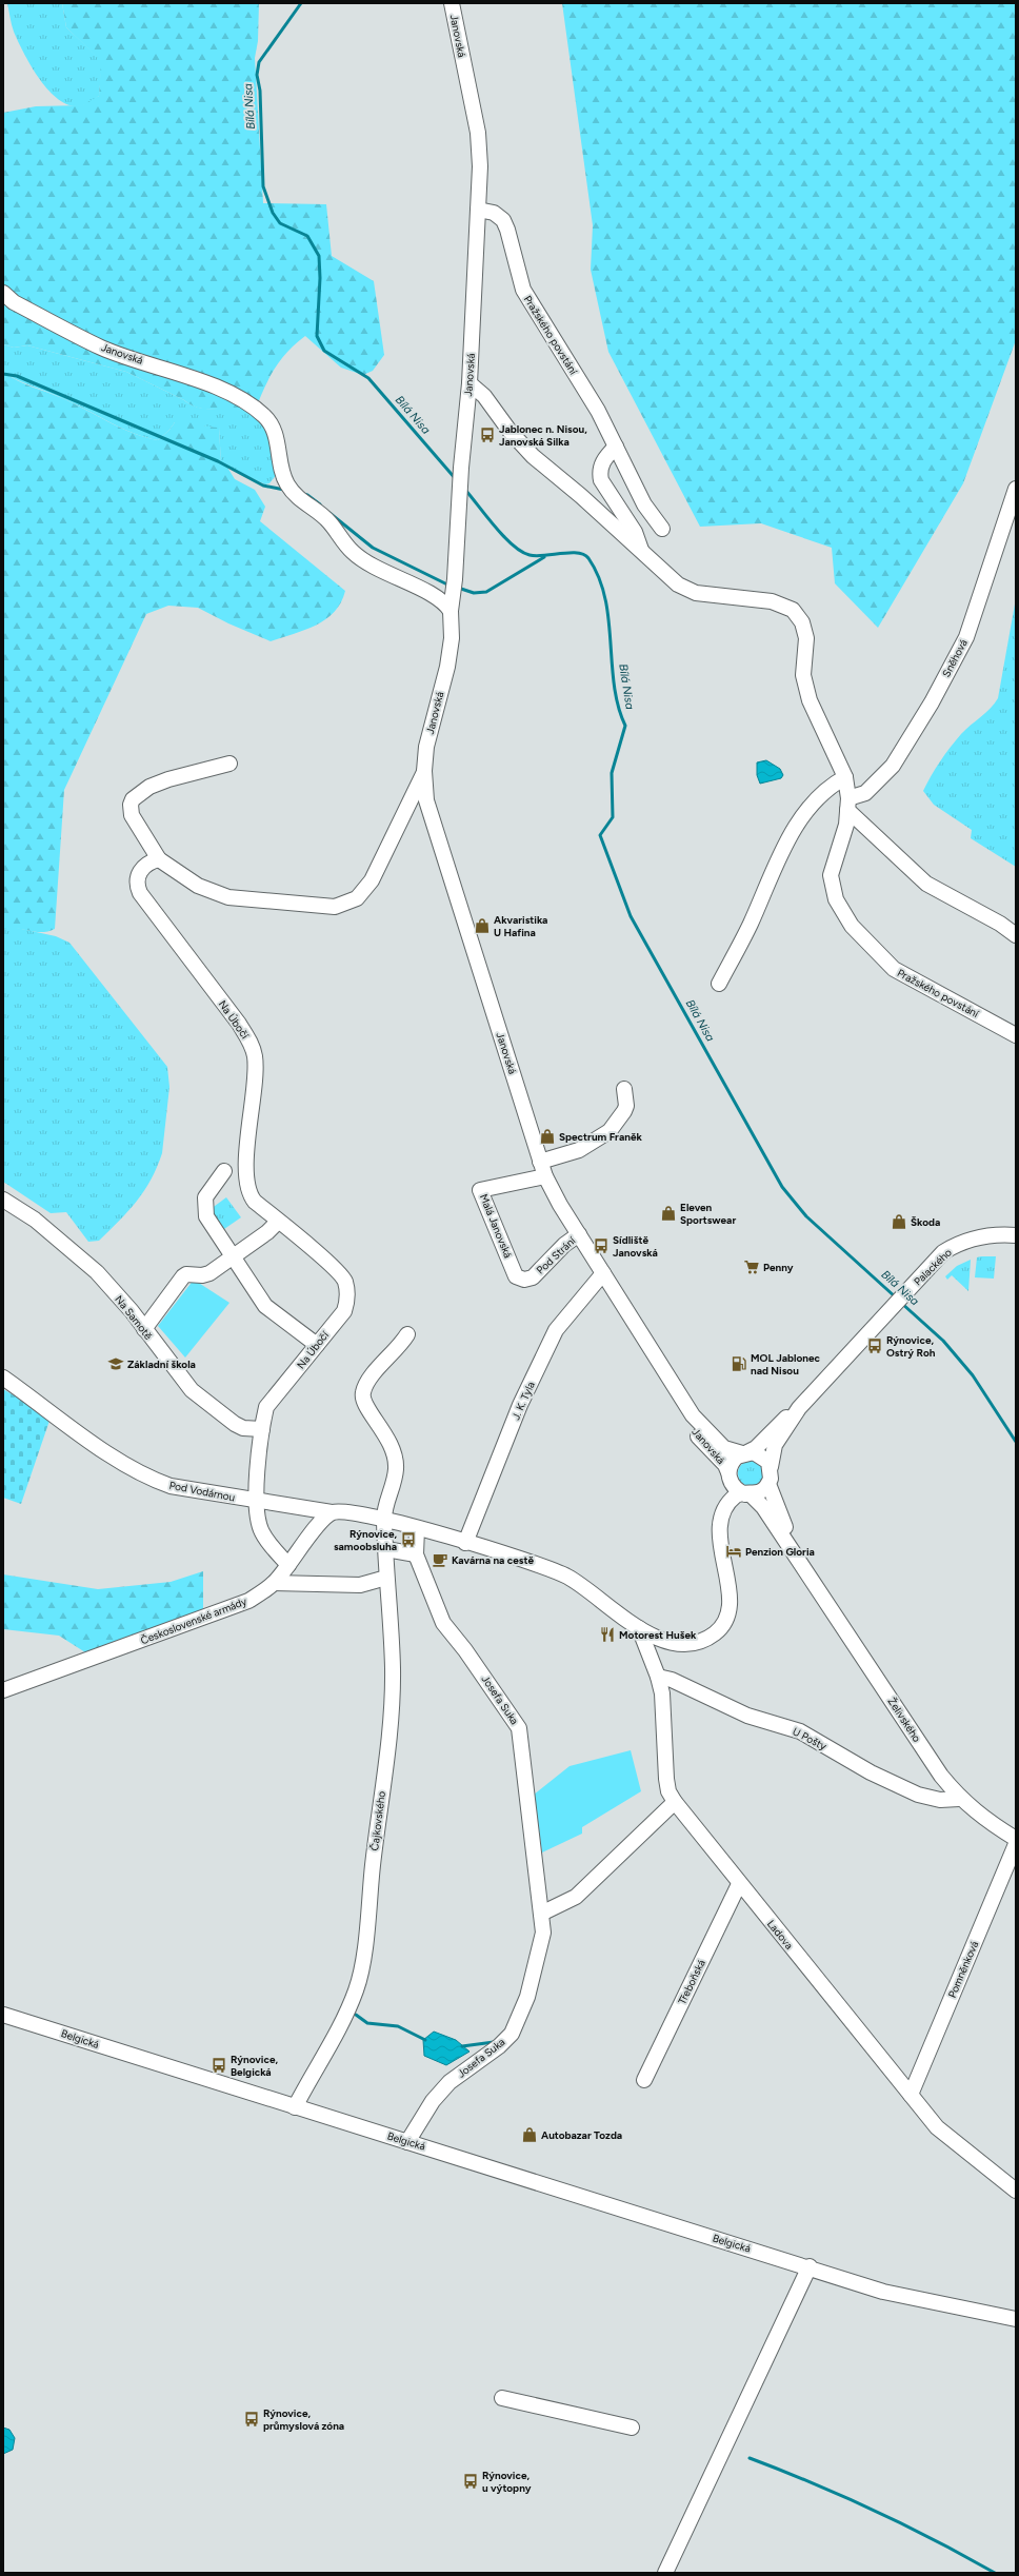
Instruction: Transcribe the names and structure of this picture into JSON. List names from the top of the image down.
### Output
{
  "streets": {
    "street": [
      "Janovská",
      "Pražského povstání",
      "Sněhová",
      "Na Úbočí",
      "Malá Janovská",
      "Pod Strání",
      "Palackého",
      "Na Samotě",
      "J. K. Tyla",
      "Pod Vodárnou",
      "Československé armády",
      "Josefa Suka",
      "Želivského",
      "U Pošty",
      "Čajkovského",
      "Ladova",
      "Pomněnková",
      "Třeboňská",
      "Belgická"
    ]
  },
  "crossings": [
    ["Janovská", "Pražského povstání"],
    ["Janovská", "Malá Janovská"],
    ["Janovská", "Pod Strání"],
    ["Janovská", "Palackého"],
    ["Janovská", "J. K. Tyla"],
    ["Janovská", "Želivského"],
    ["Pražského povstání", "Sněhová"],
    ["Na Úbočí", "Na Samotě"],
    ["Na Úbočí", "Pod Vodárnou"],
    ["Na Úbočí", "Československé armády"],
    ["Malá Janovská", "Pod Strání"],
    ["Palackého", "Želivského"],
    ["Pod Vodárnou", "Československé armády"],
    ["Josefa Suka", "Belgická"],
    ["Želivského", "U Pošty"],
    ["U Pošty", "Ladova"],
    ["Čajkovského", "Belgická"],
    ["Ladova", "Pomněnková"],
    ["Ladova", "Třeboňská"]
  ],
  "water": ["Bílá Nisa"],
  "places": {
    "bus stop": [
      "Jablonec n. Nisou, Janovská Silka",
      "Sídliště Janovská",
      "Rýnovice, Ostrý Roh",
      "Rýnovice, samoobsluha",
      "Rýnovice, Belgická",
      "Rýnovice, průmyslová zóna",
      "Rýnovice, u výtopny"
    ],
    "shop": [
      "Akvaristika U Hafina",
      "Spectrum Franěk",
      "Eleven Sportswear",
      "Škoda",
      "Autobazar Tozda"
    ],
    "supermarket": ["Penny"],
    "school or university": ["Základní škola"],
    "fuel station": ["MOL Jablonec nad Nisou"],
    "hotel": ["Penzion Gloria"],
    "cafe": ["Kavárna na cestě"],
    "restaurant": ["Motorest Hušek"]
  }
}
